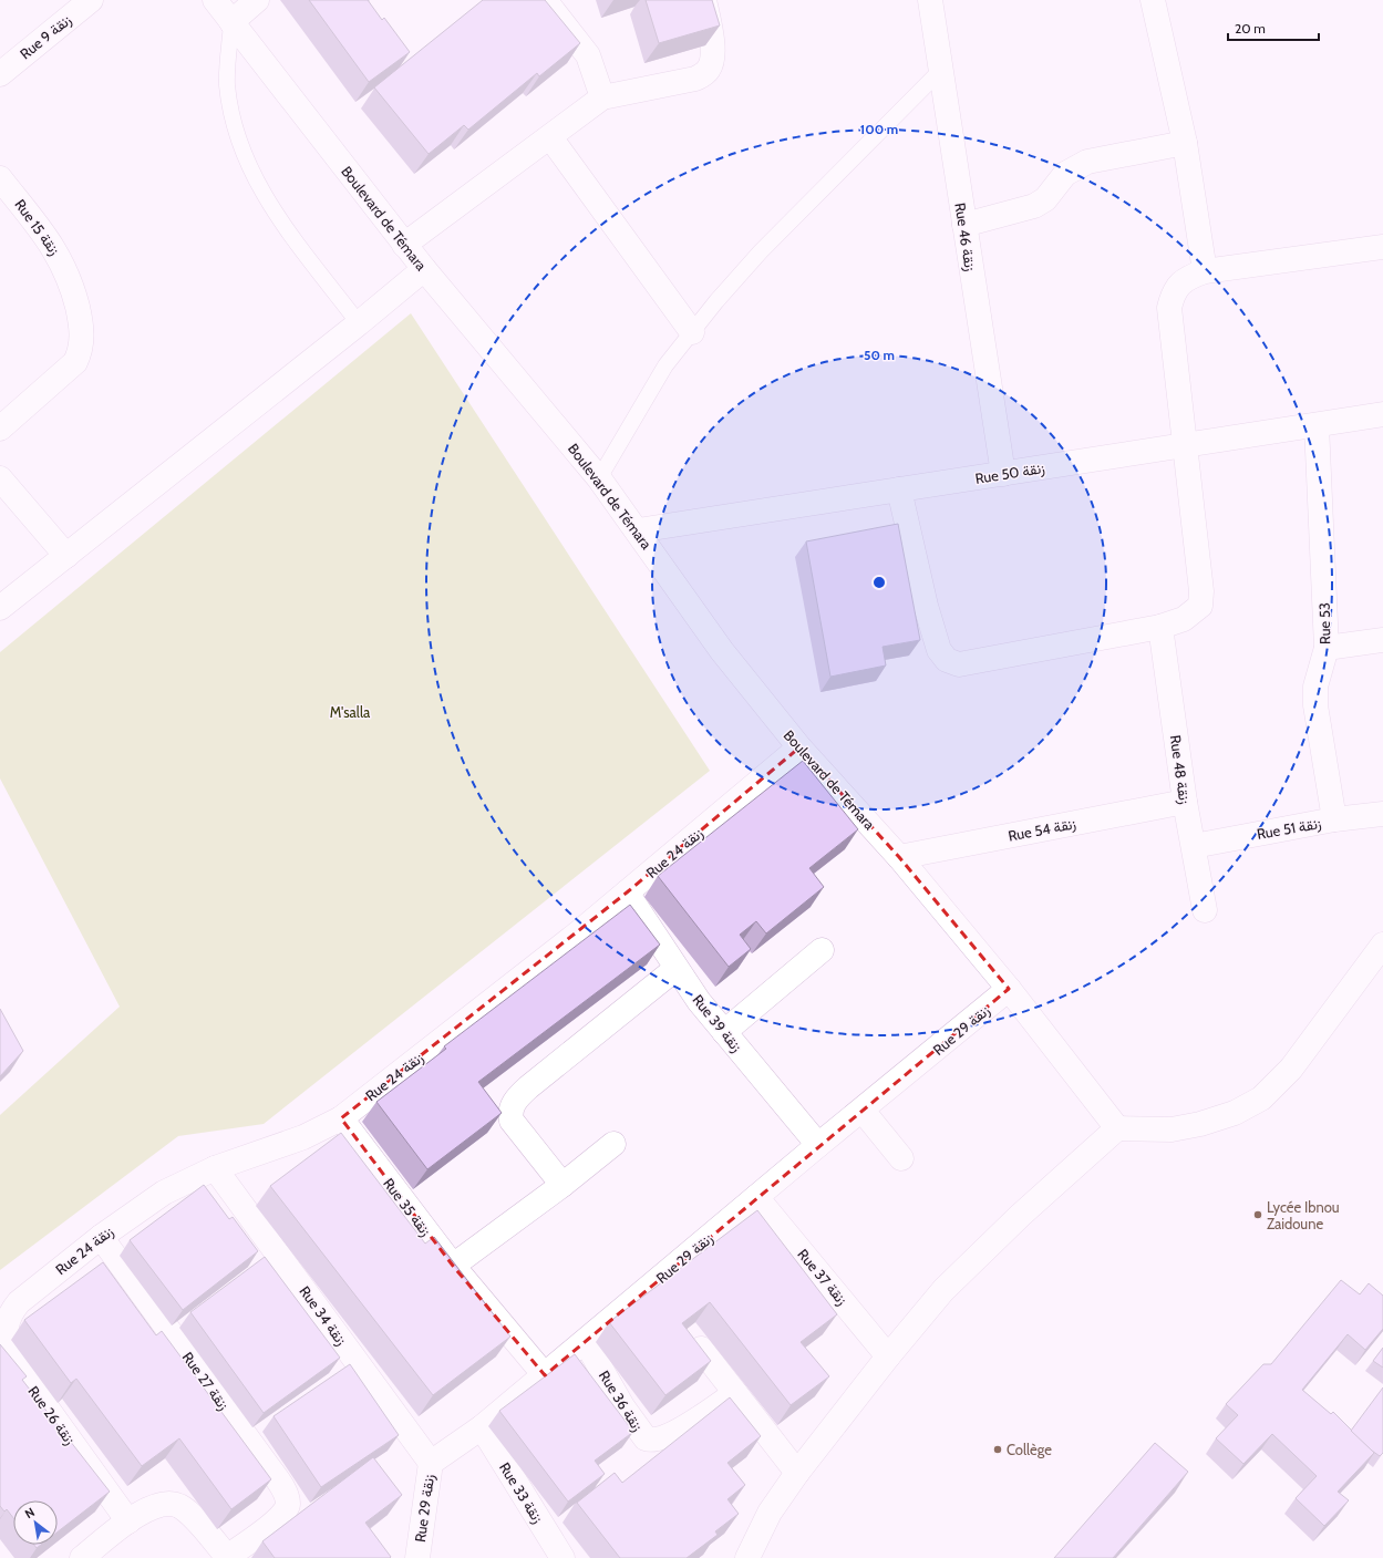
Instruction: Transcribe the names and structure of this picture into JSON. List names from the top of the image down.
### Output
{
  "streets": {
    "street": [
      "Rue 9 زنقة",
      "Boulevard de Témara",
      "Rue 15 زنقة",
      "Rue 46 زنقة",
      "Rue 50 زنقة",
      "Rue 53",
      "Rue 48 زنقة",
      "Rue 51 زنقة",
      "Rue 54 زنقة",
      "Rue 24 زنقة",
      "Rue 39 زنقة",
      "Rue 29 زنقة",
      "Rue 35 زنقة",
      "Rue 37 زنقة",
      "Rue 34 زنقة",
      "Rue 27 زنقة",
      "Rue 36 زنقة",
      "Rue 26 زنقة",
      "Rue 33 زنقة"
    ]
  },
  "crossings": [
    ["Boulevard de Témara", "Rue 50 زنقة"],
    ["Boulevard de Témara", "Rue 54 زنقة"],
    ["Boulevard de Témara", "Rue 24 زنقة"],
    ["Boulevard de Témara", "Rue 29 زنقة"],
    ["Rue 46 زنقة", "Rue 50 زنقة"],
    ["Rue 50 زنقة", "Rue 53"],
    ["Rue 53", "Rue 51 زنقة"],
    ["Rue 48 زنقة", "Rue 51 زنقة"],
    ["Rue 48 زنقة", "Rue 54 زنقة"],
    ["Rue 24 زنقة", "Rue 39 زنقة"],
    ["Rue 24 زنقة", "Rue 35 زنقة"],
    ["Rue 24 زنقة", "Rue 34 زنقة"],
    ["Rue 24 زنقة", "Rue 27 زنقة"],
    ["Rue 24 زنقة", "Rue 26 زنقة"],
    ["Rue 39 زنقة", "Rue 29 زنقة"],
    ["Rue 29 زنقة", "Rue 35 زنقة"],
    ["Rue 29 زنقة", "Rue 37 زنقة"],
    ["Rue 29 زنقة", "Rue 34 زنقة"],
    ["Rue 29 زنقة", "Rue 36 زنقة"],
    ["Rue 29 زنقة", "Rue 33 زنقة"]
  ],
  "parks": ["M'salla"],
  "places": ["Lycée Ibnou Zaidoune", "Collège"],
  "scale_bar": "20 m",
  "north": "top left",
  "rings": ["100 m", "50 m"]
}
